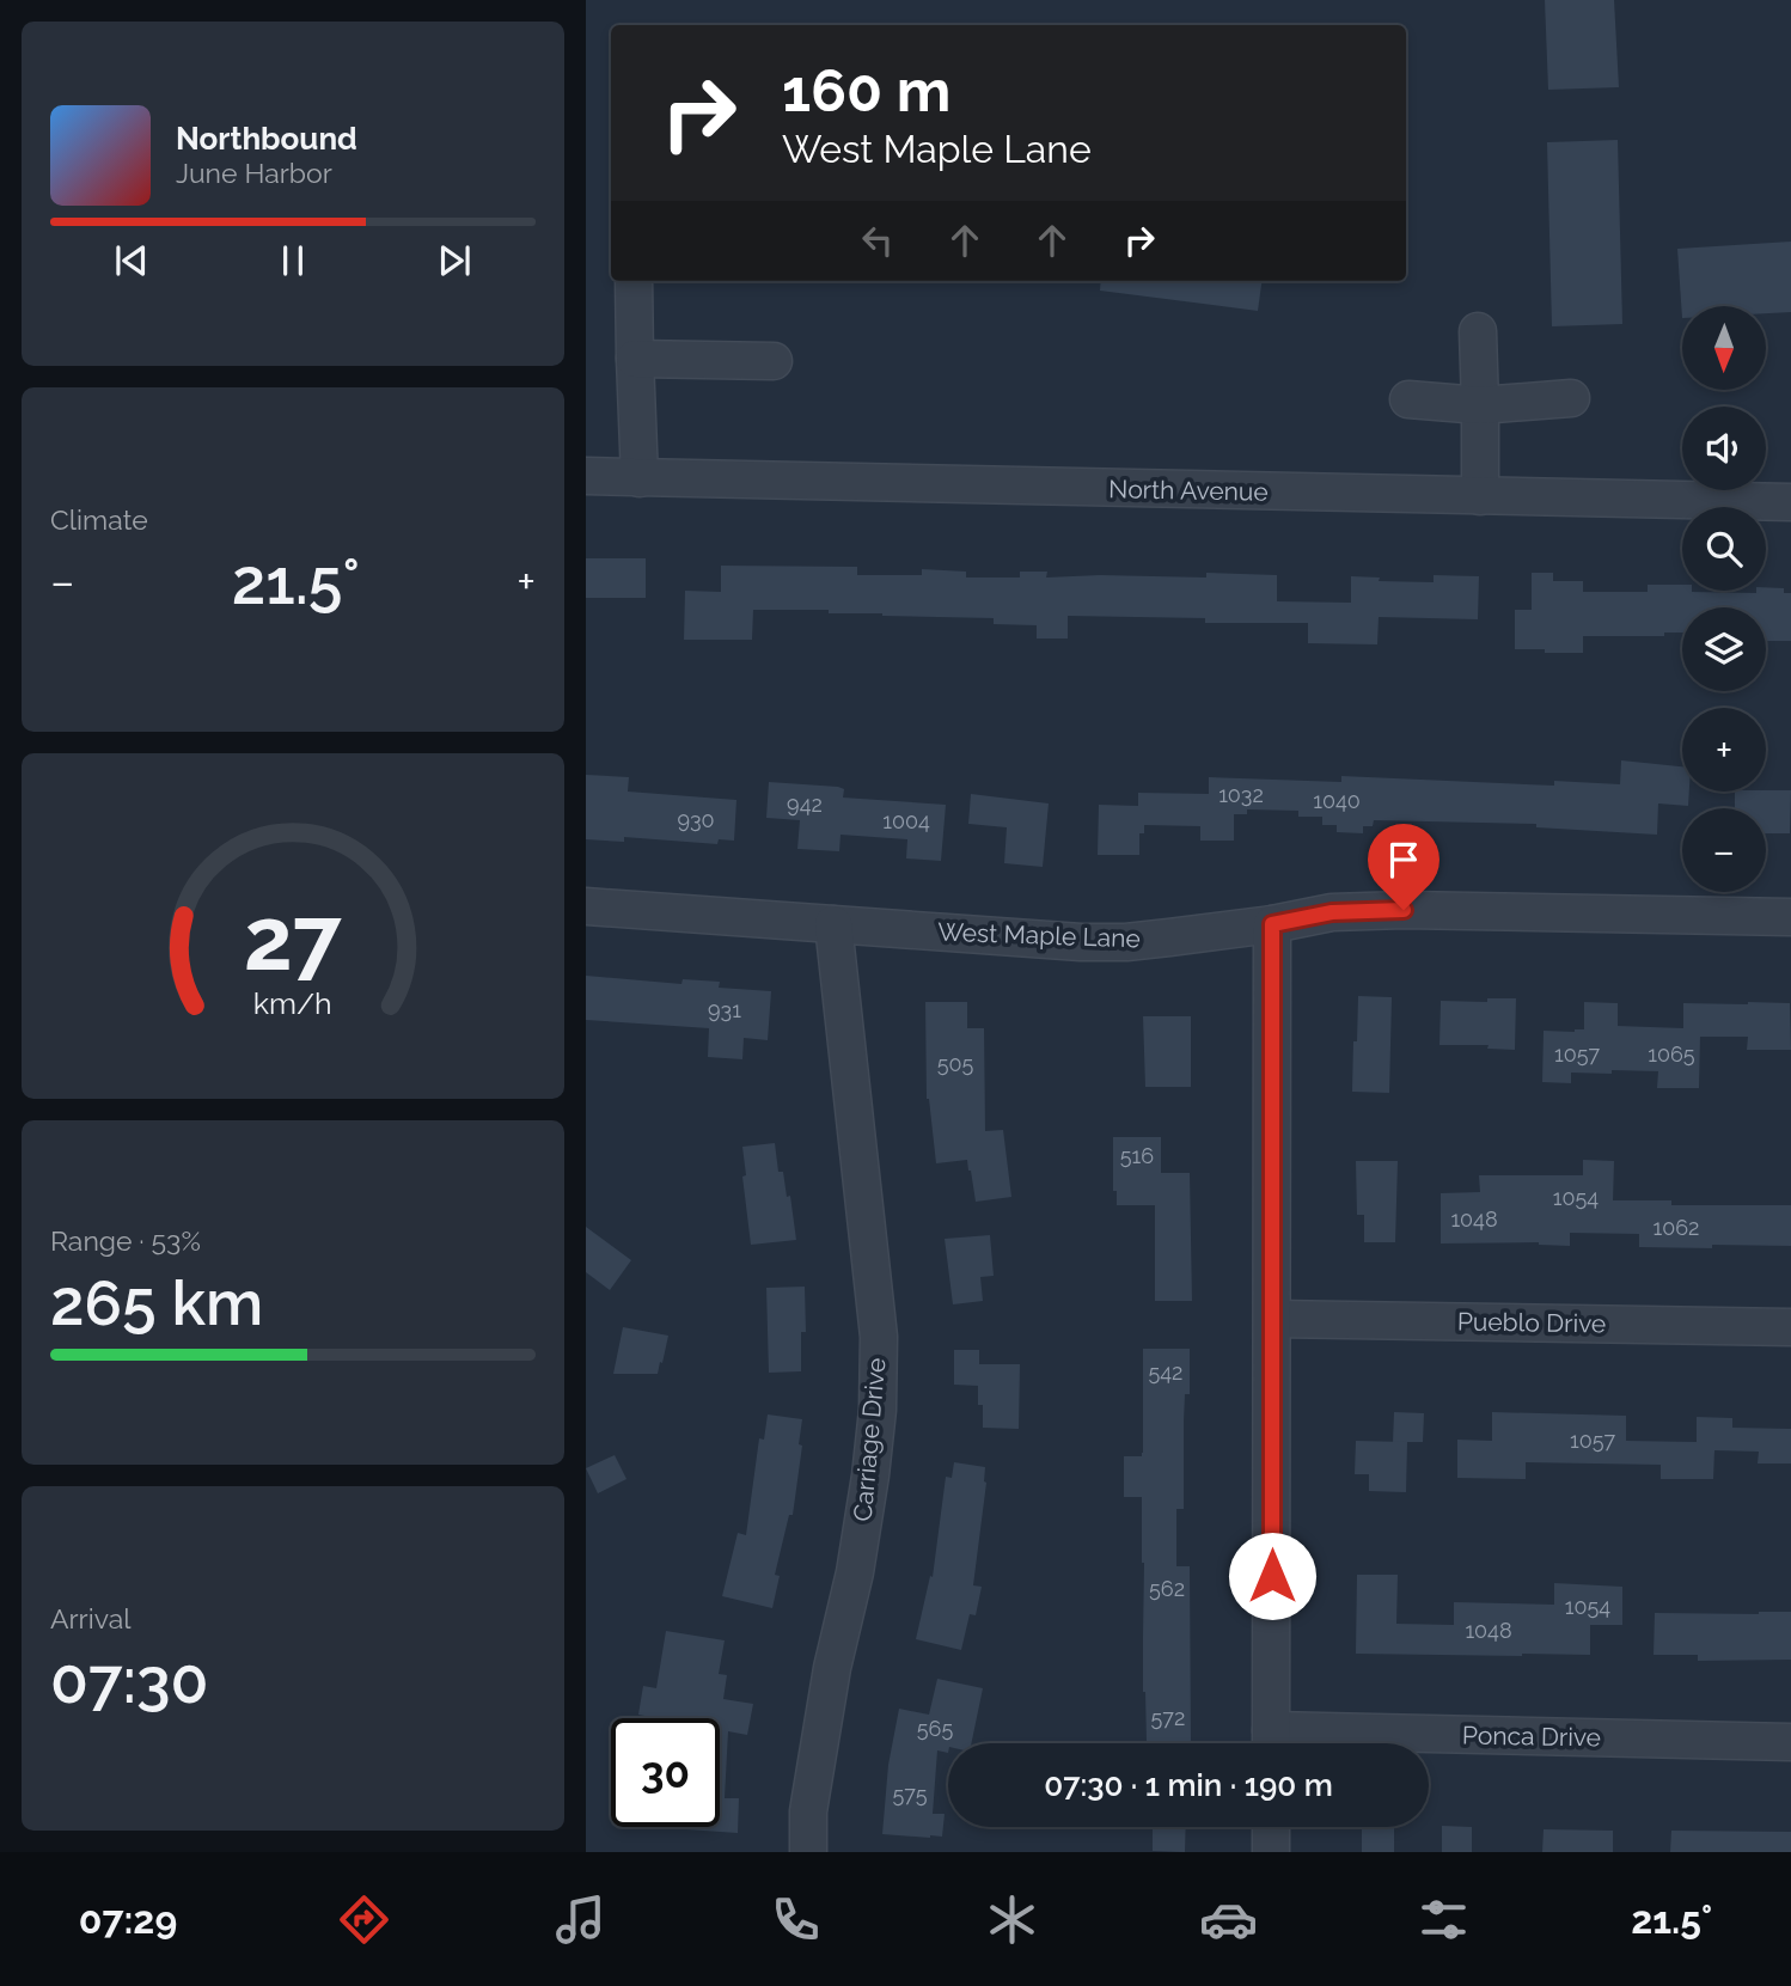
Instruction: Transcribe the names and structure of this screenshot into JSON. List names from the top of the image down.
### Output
{
  "streets": {
    "street": [
      "North Avenue",
      "West Maple Lane",
      "Pueblo Drive",
      "Carriage Drive",
      "Ponca Drive"
    ]
  },
  "crossings": [
    ["West Maple Lane", "Carriage Drive"]
  ],
  "house_numbers": [
    "1032",
    "1040",
    "942",
    "930",
    "1004",
    "931",
    "1057",
    "1065",
    "505",
    "516",
    "1054",
    "1048",
    "1062",
    "542",
    "1057",
    "562",
    "1054",
    "1048",
    "572",
    "565",
    "575"
  ],
  "north": "bottom",
  "page": {
    "turn": ["160 m", "West Maple Lane"],
    "song": ["Northbound", "June Harbor"],
    "map_buttons": ["+", "−"],
    "tile": [
      "Climate",
      ["Range · 53%", "265 km"],
      ["Arrival", "07:30"]
    ],
    "heat": ["−", "21.5°", "+"],
    "limit": "30",
    "trip": "07:30 · 1 min · 190 m",
    "tabs": ["07:29", "21.5°"],
    "gauge": ["27", "km/h"]
  }
}
